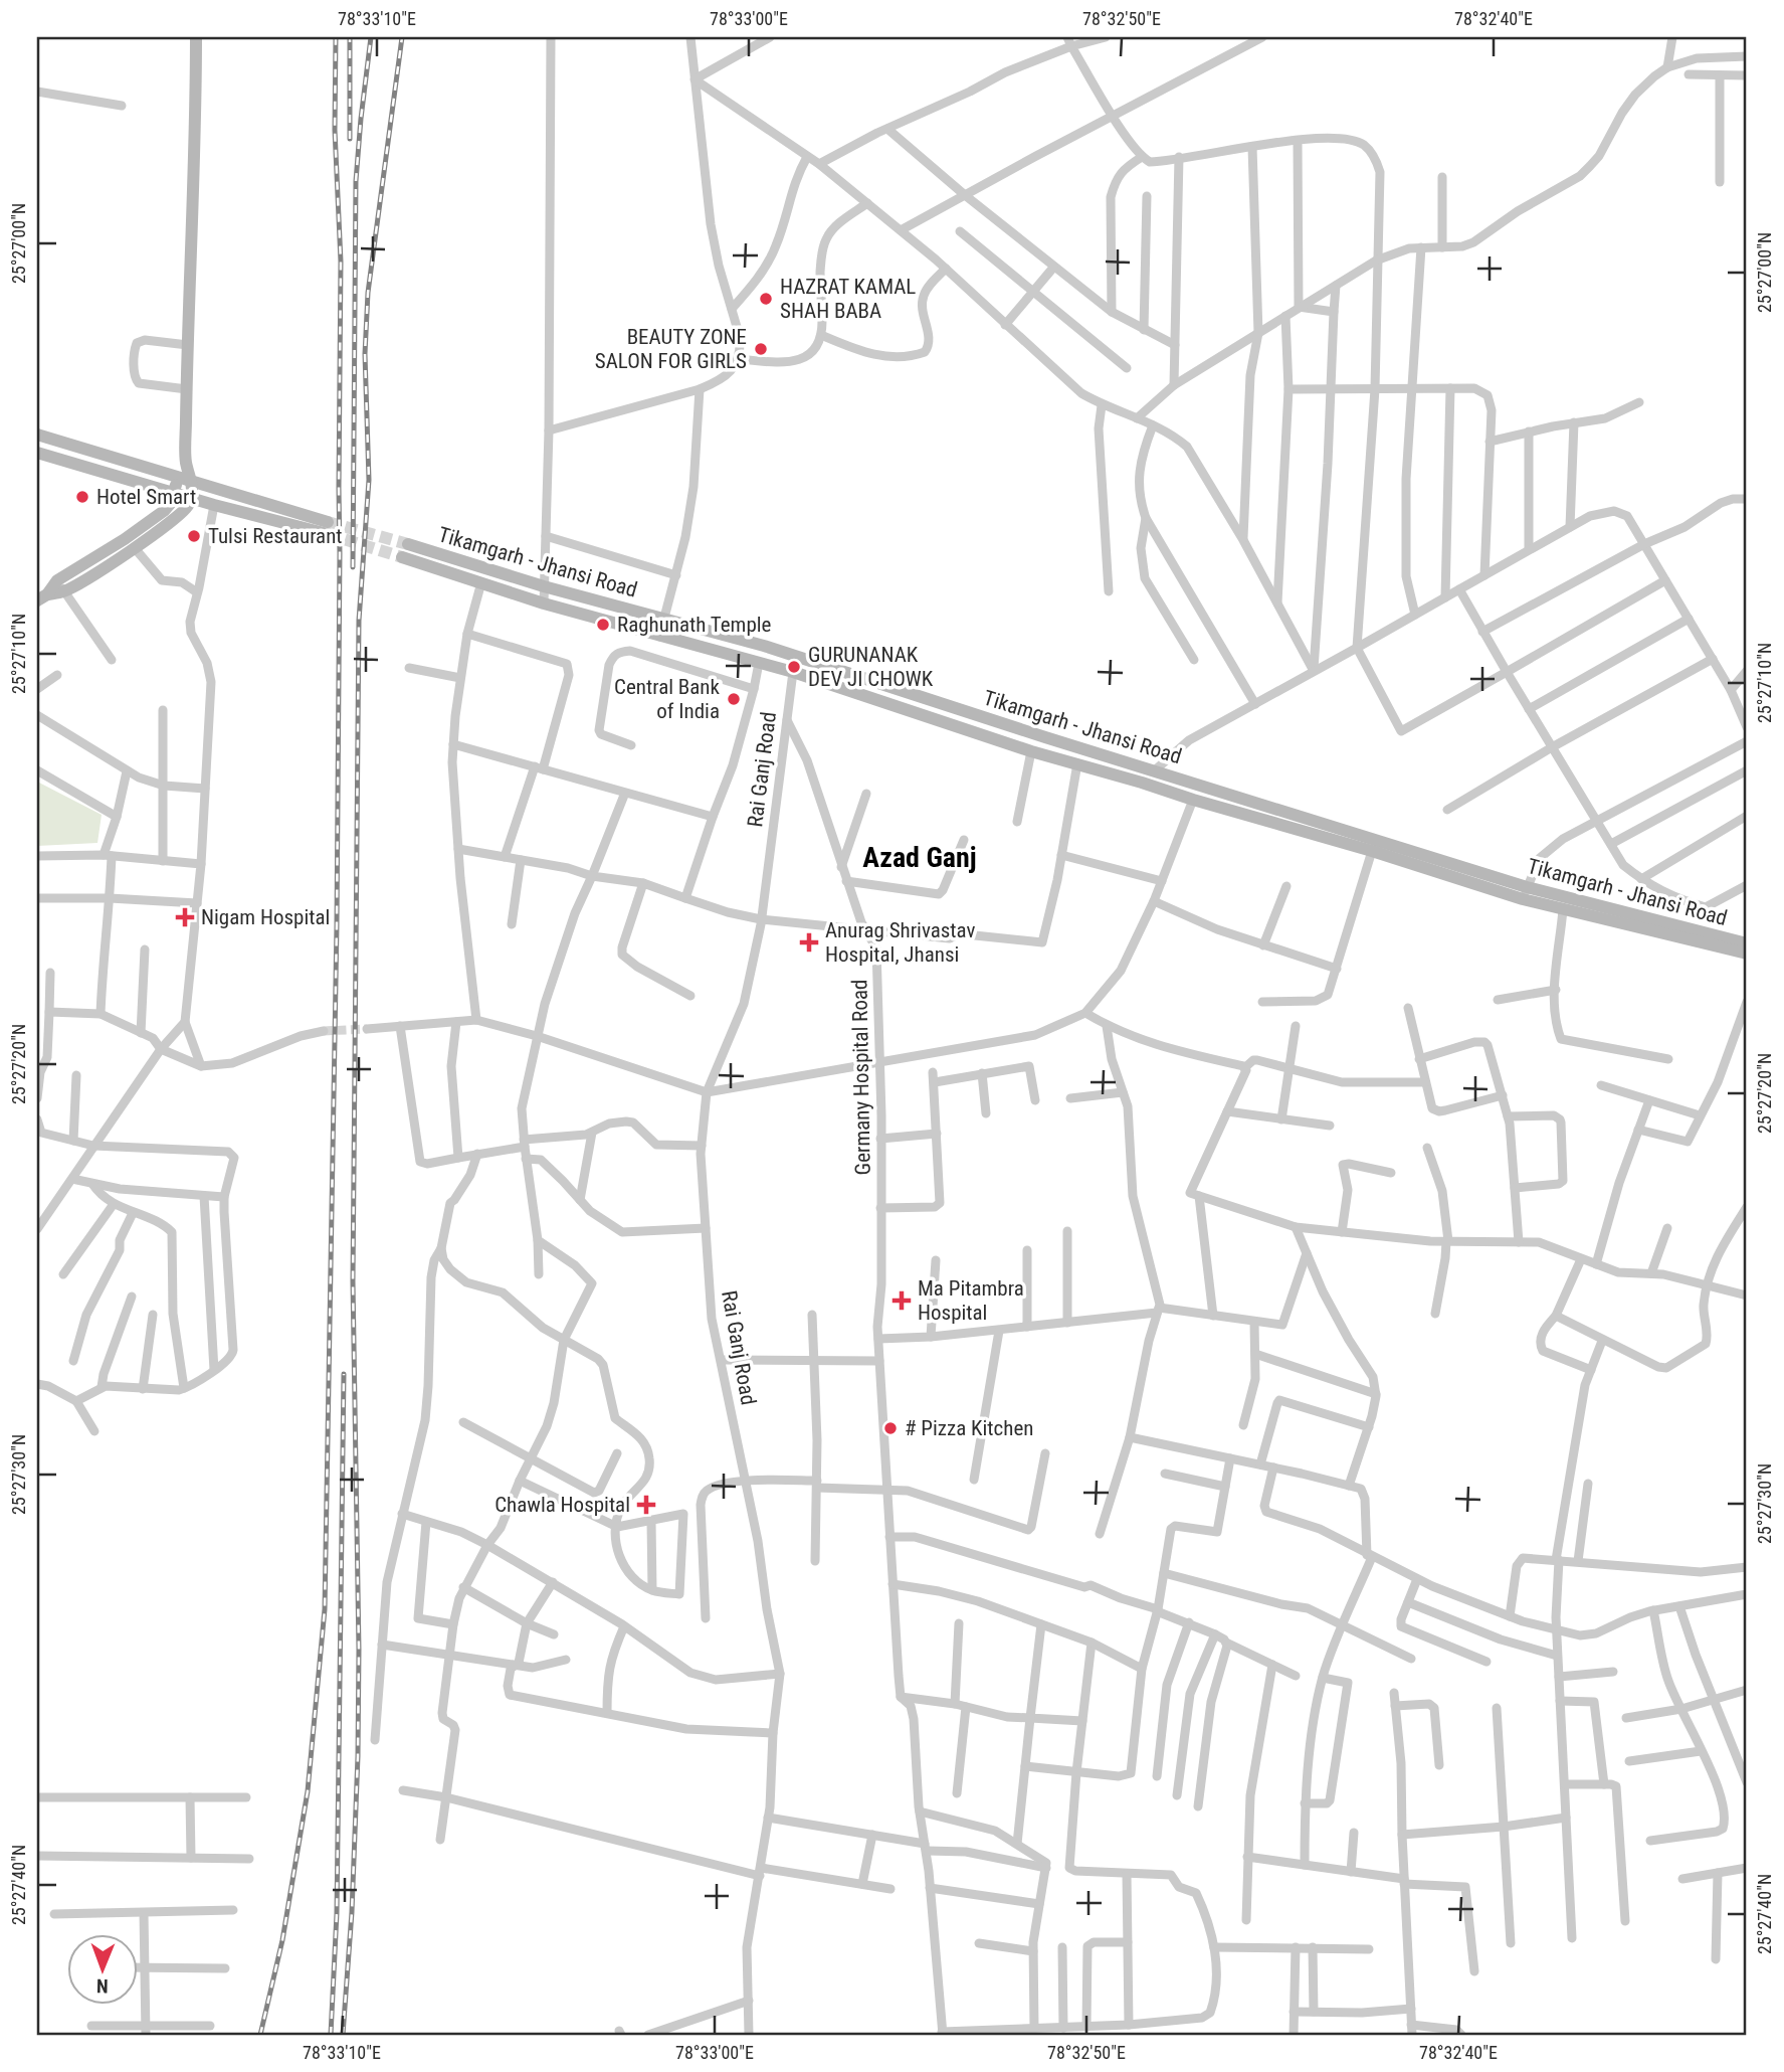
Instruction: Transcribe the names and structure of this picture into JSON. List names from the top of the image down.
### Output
{
  "streets": {
    "street": ["Tikamgarh - Jhansi Road", "Rai Ganj Road", "Germany Hospital Road"]
  },
  "crossings": [
    ["Rai Ganj Road", "Germany Hospital Road"]
  ],
  "districts": ["Azad Ganj"],
  "places": {
    "other": [
      "HAZRAT KAMAL SHAH BABA",
      "BEAUTY ZONE SALON FOR GIRLS",
      "Hotel Smart",
      "Tulsi Restaurant",
      "Raghunath Temple",
      "GURUNANAK DEV JI CHOWK",
      "Central Bank of India",
      "# Pizza Kitchen"
    ],
    "health": [
      "Nigam Hospital",
      "Anurag Shrivastav Hospital, Jhansi",
      "Ma Pitambra Hospital",
      "Chawla Hospital"
    ]
  },
  "north": "bottom",
  "coordinates": [
    "78°33'10\"E",
    "78°33'00\"E",
    "78°32'50\"E",
    "78°32'40\"E",
    "25°27'00\"N",
    "25°27'10\"N",
    "25°27'20\"N",
    "25°27'30\"N",
    "25°27'40\"N"
  ]
}
